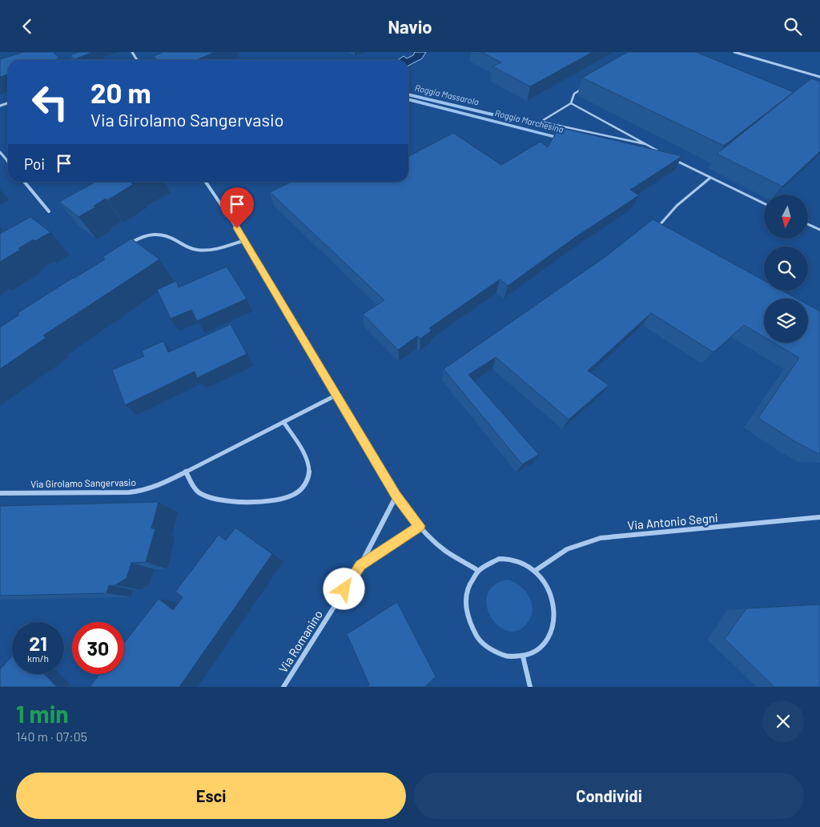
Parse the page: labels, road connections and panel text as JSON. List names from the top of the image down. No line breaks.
{"streets":{"street":["Via Girolamo Sangervasio","Via Antonio Segni","Via Romanino"]},"water":["Roggia Massarola","Roggia Marchesina"],"north":"bottom","page":{"header":"Navio","turn":["20 m","Via Girolamo Sangervasio"],"then":"Poi","speed":"21 km/h","limit":"30","heading":["1 min","140 m · 07:05"],"buttons":["Esci","Condividi"]}}
